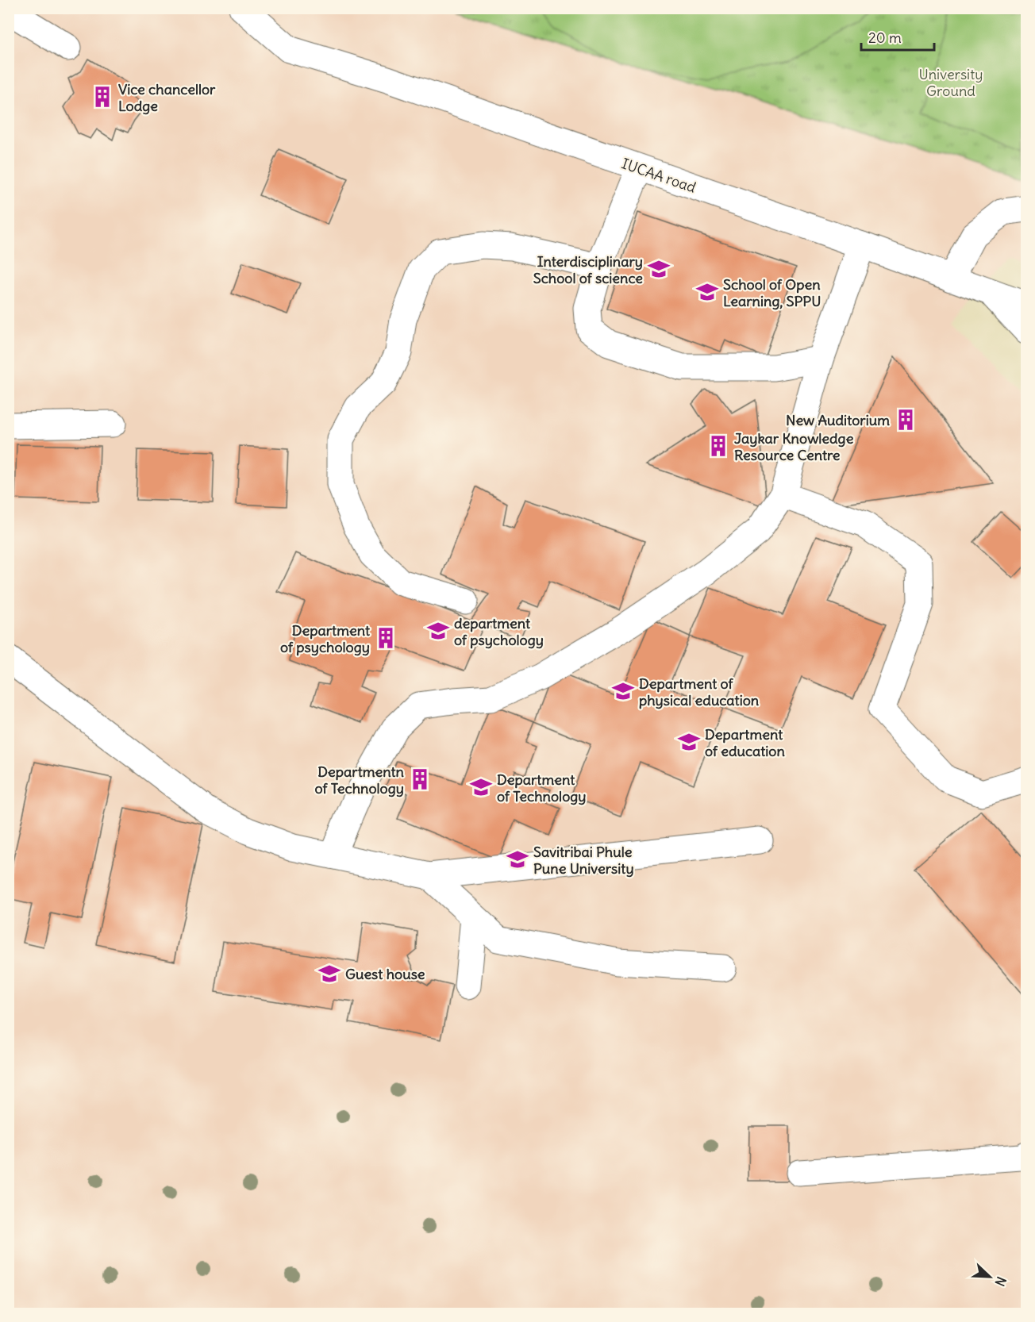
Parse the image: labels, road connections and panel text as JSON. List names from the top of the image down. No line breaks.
{"streets":{"lane":["IUCAA road"]},"parks":["University Ground"],"places":{"building":["Vice chancellor Lodge","New Auditorium","Jaykar Knowledge Resource Centre","Department of psychology","Departmentn of Technology"],"school or university":["Interdisciplinary School of science","School of Open Learning, SPPU","department of psychology","Department of physical education","Department of education","Department of Technology","Savitribai Phule Pune University","Guest house"]},"scale_bar":"20 m","north":"bottom right"}
